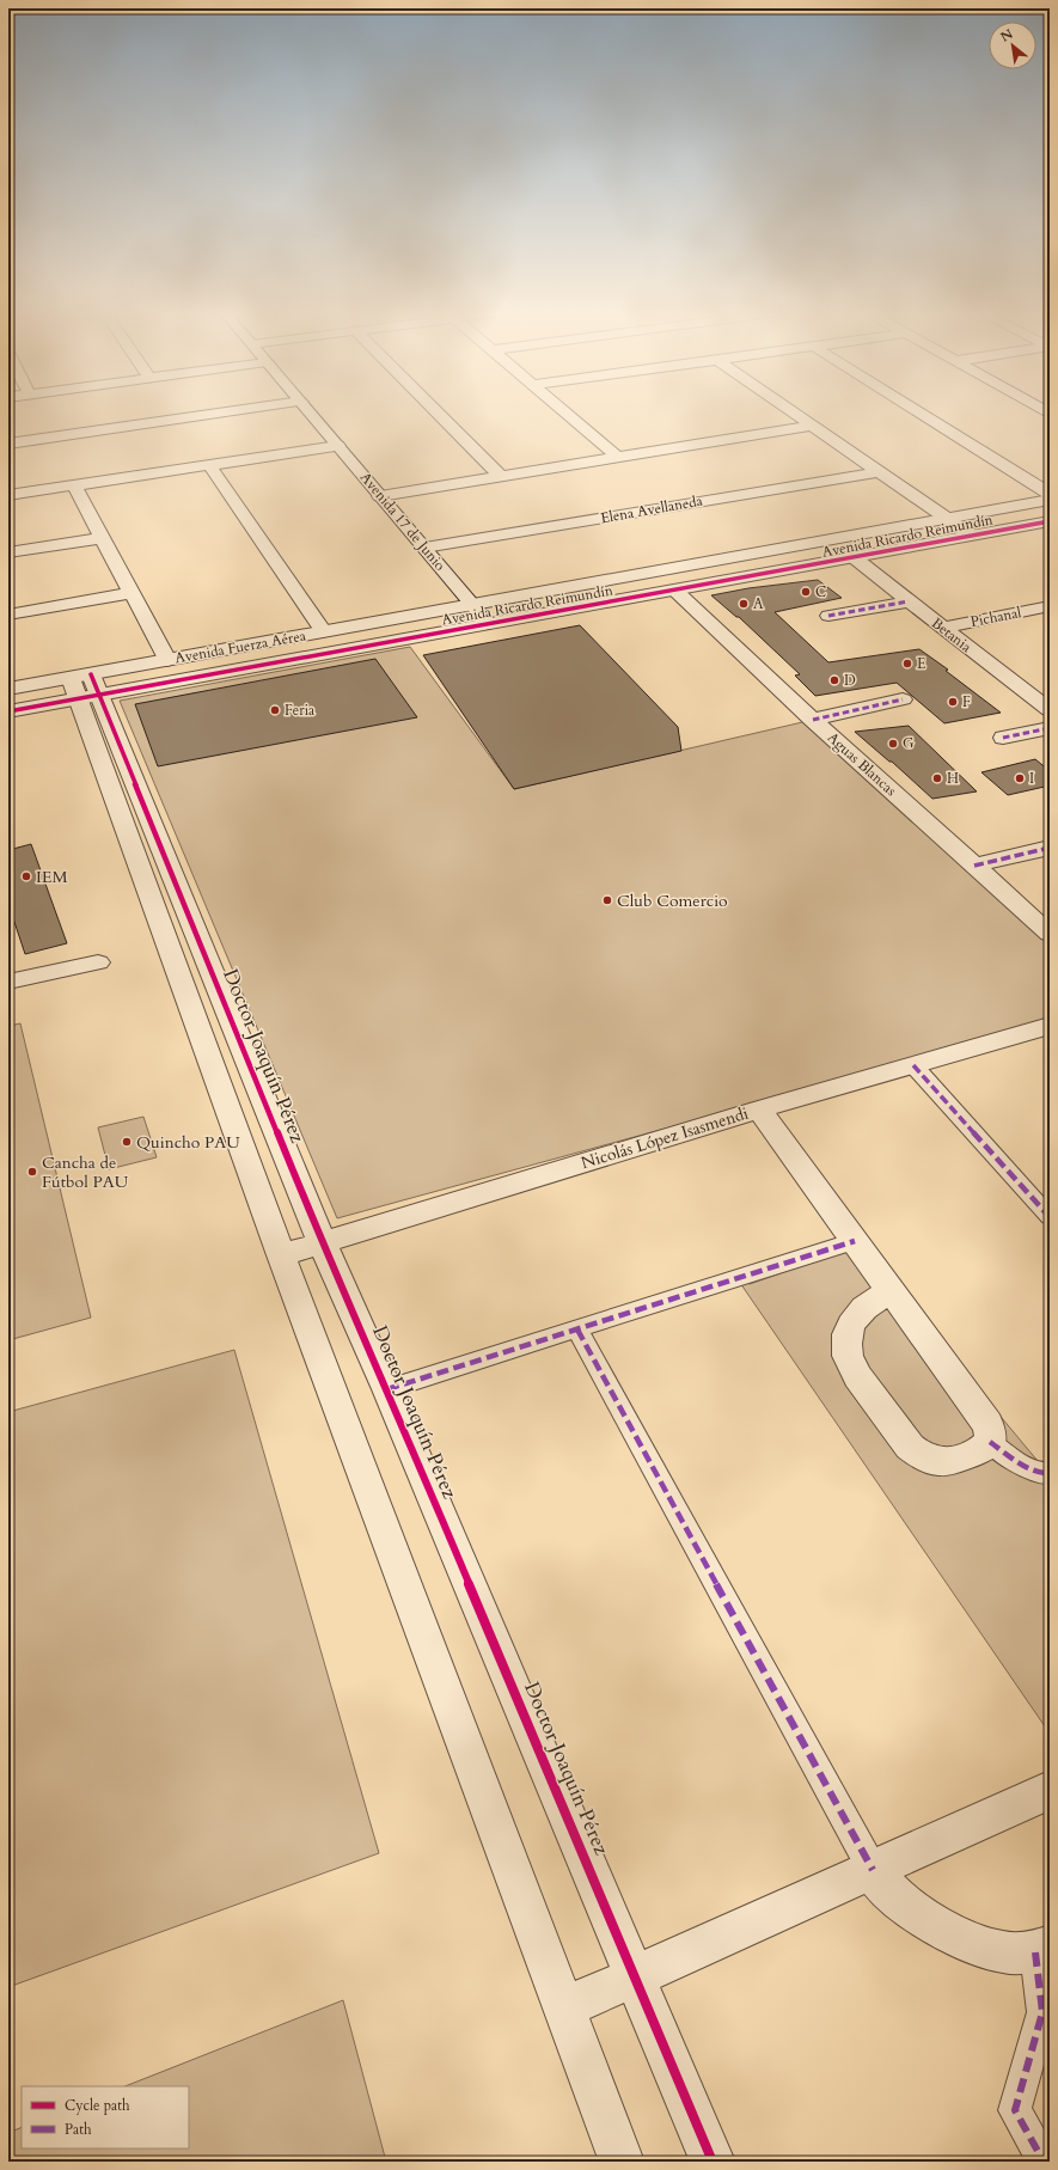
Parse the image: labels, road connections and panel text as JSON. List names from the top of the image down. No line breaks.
{"streets":{"street":["Elena Avellaneda","Avenida 17 de Junio","Avenida Ricardo Reimundín","Pichanal","Betania","Avenida Fuerza Aérea","Aguas Blancas","Doctor Joaquín Pérez","Nicolás López Isasmendi"]},"crossings":[["Elena Avellaneda","Avenida 17 de Junio"],["Avenida 17 de Junio","Avenida Ricardo Reimundín"],["Avenida 17 de Junio","Avenida Fuerza Aérea"],["Avenida Ricardo Reimundín","Betania"],["Avenida Ricardo Reimundín","Avenida Fuerza Aérea"],["Avenida Ricardo Reimundín","Aguas Blancas"],["Avenida Ricardo Reimundín","Doctor Joaquín Pérez"],["Pichanal","Betania"],["Avenida Fuerza Aérea","Doctor Joaquín Pérez"],["Doctor Joaquín Pérez","Nicolás López Isasmendi"]],"places":["C","A","E","D","F","Feria","G","H","I","IEM","Club Comercio","Quincho PAU","Cancha de Fútbol PAU"],"legend":["Cycle path","Path"],"north":"top left"}
